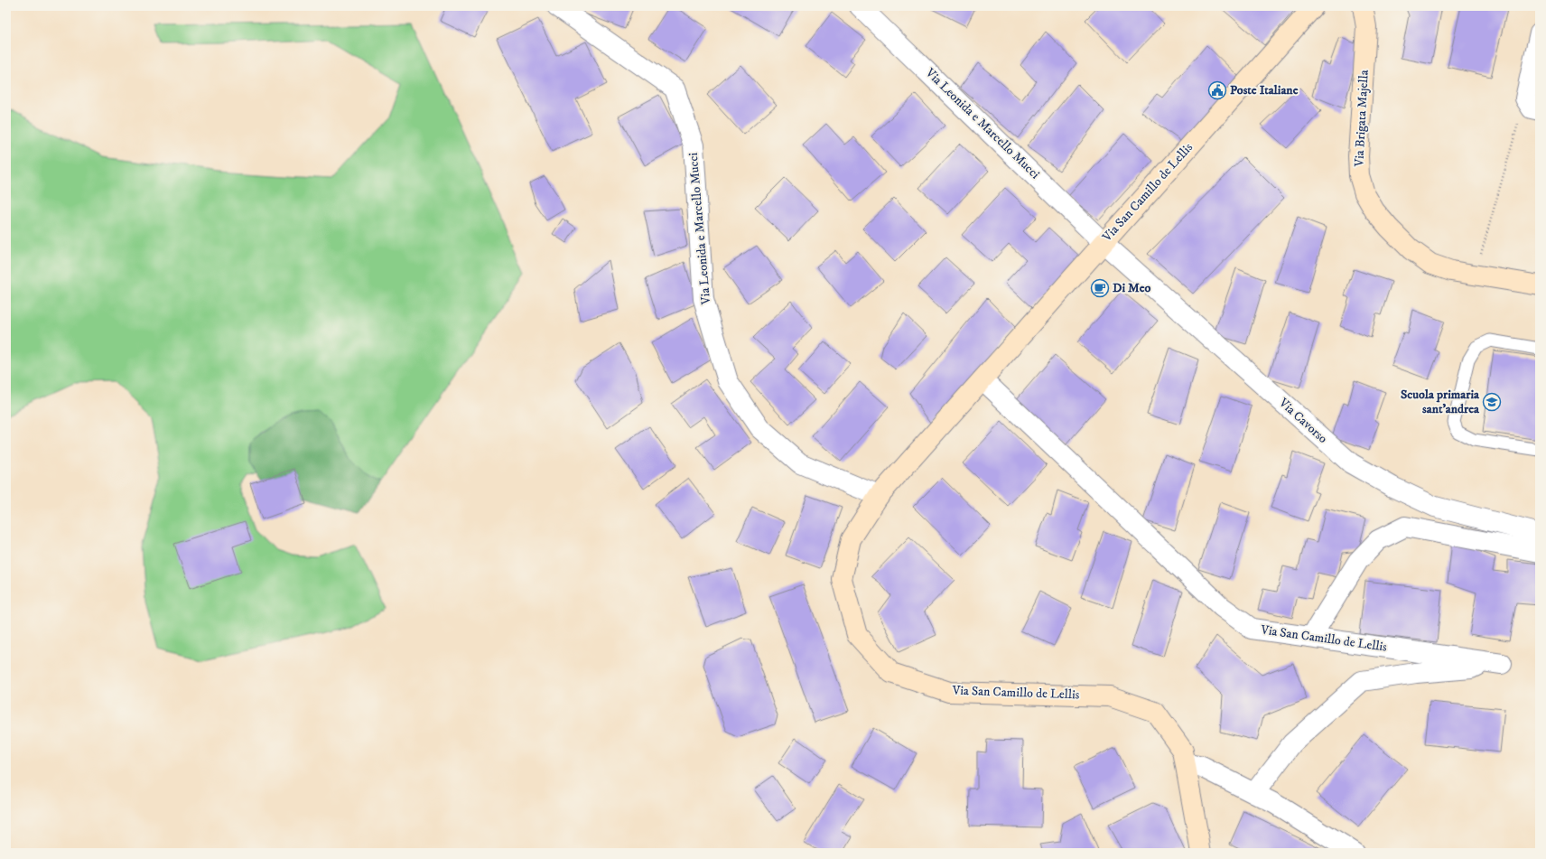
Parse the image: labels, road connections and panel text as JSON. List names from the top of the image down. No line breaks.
{"streets":{"street":["Via Brigata Majella","Via Leonida e Marcello Mucci","Via San Camillo de Lellis","Via Cavorso"]},"crossings":[["Via Leonida e Marcello Mucci","Via San Camillo de Lellis"],["Via Leonida e Marcello Mucci","Via Cavorso"],["Via San Camillo de Lellis","Via Cavorso"]],"places":{"public building":["Poste Italiane"],"cafe":["Di Meo"],"school or university":["Scuola primaria sant'andrea"]}}
